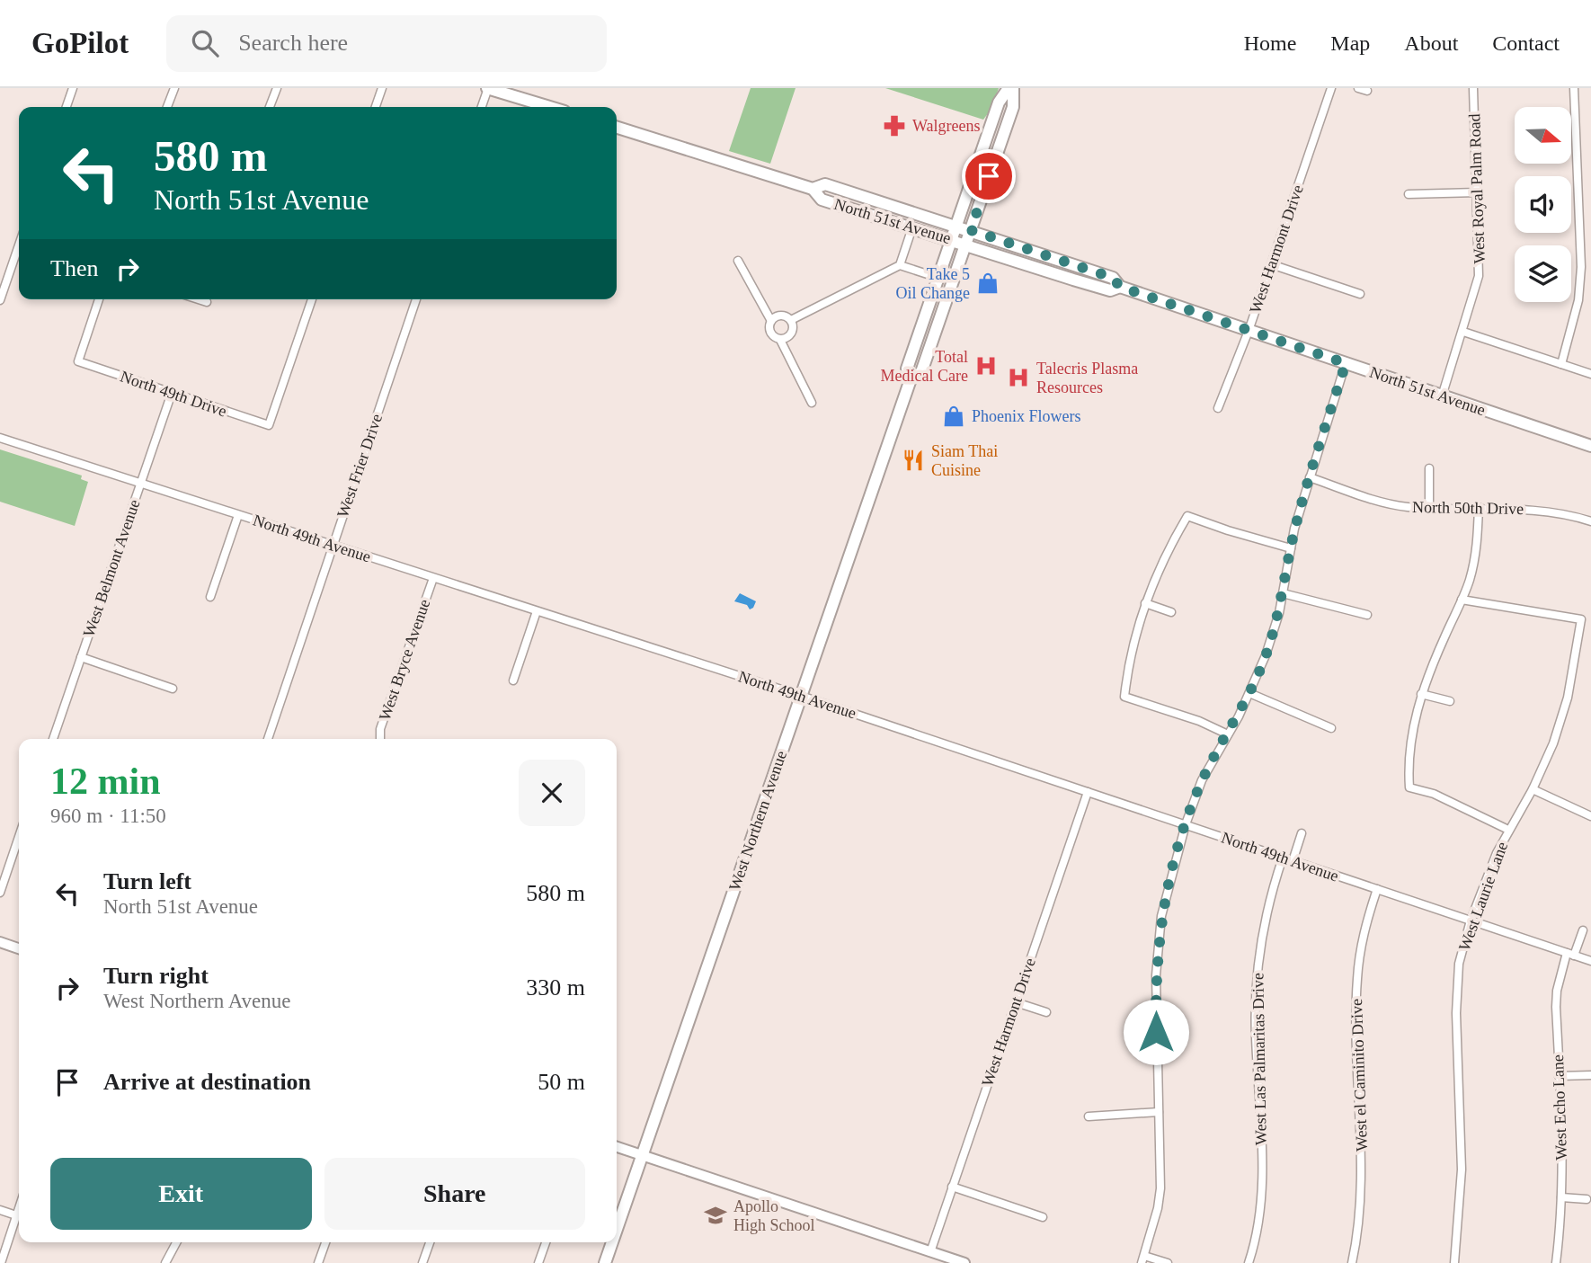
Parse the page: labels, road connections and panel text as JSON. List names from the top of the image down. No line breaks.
{"streets":{"main road":["North 51st Avenue","West Northern Avenue"],"street":["West Royal Palm Road","West Harmont Drive","North 49th Drive","West Frier Drive","North 50th Drive","North 49th Avenue","West Belmont Avenue","West Bryce Avenue","West Laurie Lane","West Las Palmaritas Drive","West el Caminito Drive","West Echo Lane"]},"crossings":[["West Royal Palm Road","North 51st Avenue"],["North 51st Avenue","West Harmont Drive"],["North 51st Avenue","West Northern Avenue"],["West Harmont Drive","North 49th Avenue"],["North 49th Drive","West Belmont Avenue"],["West Frier Drive","North 49th Avenue"],["North 49th Avenue","West Belmont Avenue"],["North 49th Avenue","West Bryce Avenue"],["North 49th Avenue","West Northern Avenue"],["North 49th Avenue","West Laurie Lane"],["North 49th Avenue","West Las Palmaritas Drive"],["North 49th Avenue","West el Caminito Drive"],["North 49th Avenue","West Echo Lane"]],"places":{"pharmacy":["Walgreens"],"shop":["Take 5 Oil Change","Phoenix Flowers"],"hospital":["Total Medical Care","Talecris Plasma Resources"],"restaurant":["Siam Thai Cuisine"],"school or university":["Apollo High School"]},"north":"right","page":{"header":"GoPilot","search":"Search here","nav":["Home","Map","About","Contact"],"turn":["580 m","North 51st Avenue"],"then":"Then","heading":["12 min","960 m · 11:50"],"list":[{"name":"Turn left","note":"North 51st Avenue","value":"580 m"},{"name":"Turn right","note":"West Northern Avenue","value":"330 m"},{"name":"Arrive at destination","value":"50 m"}],"buttons":["Exit","Share"]}}
